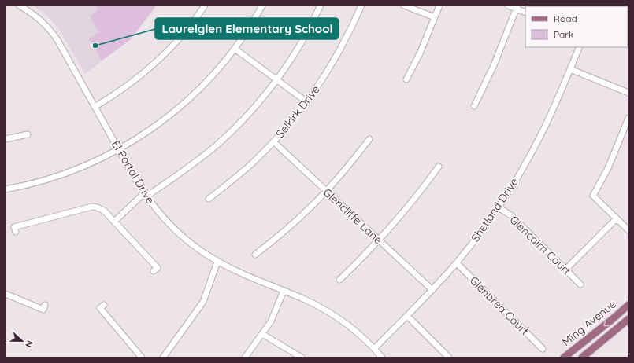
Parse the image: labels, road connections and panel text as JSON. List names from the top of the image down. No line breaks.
{"streets":{"main road":["Ming Avenue"],"street":["Selkirk Drive","El Portal Drive","Shetland Drive","Glencliffe Lane","Glencairn Court","Glenbrea Court"]},"crossings":[["Selkirk Drive","Glencliffe Lane"],["El Portal Drive","Shetland Drive"],["Shetland Drive","Glencliffe Lane"],["Shetland Drive","Glencairn Court"],["Shetland Drive","Glenbrea Court"]],"places":["Laurelglen Elementary School"],"legend":["Road","Park"],"north":"right"}
